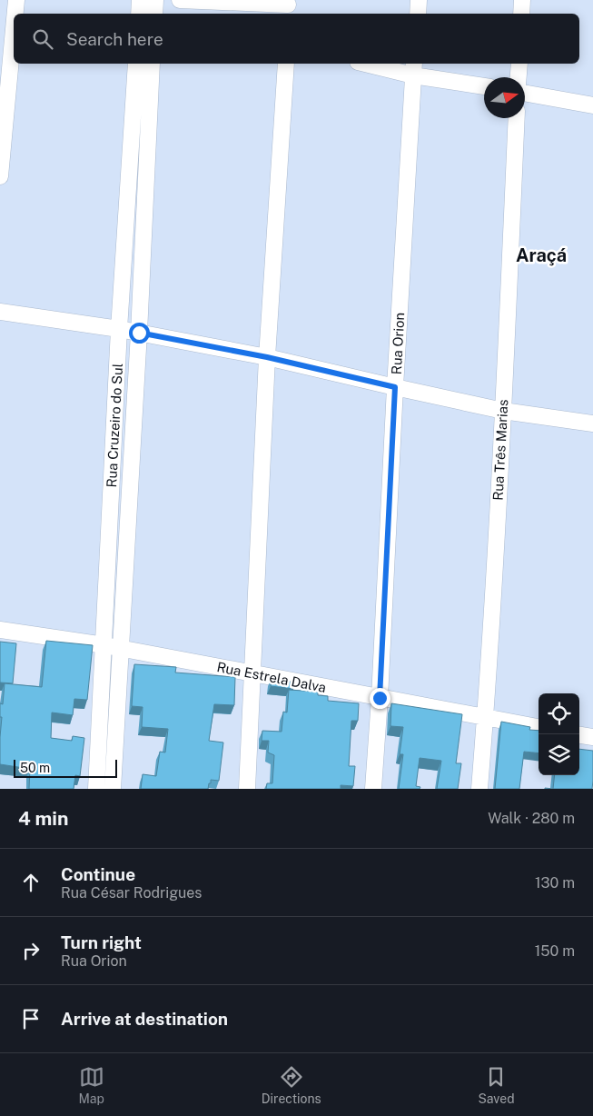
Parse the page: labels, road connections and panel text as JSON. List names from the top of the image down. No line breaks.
{"streets":{"street":["Rua Orion","Rua Cruzeiro do Sul","Rua Três Marias","Rua Estrela Dalva"]},"crossings":[["Rua Orion","Rua Estrela Dalva"],["Rua Cruzeiro do Sul","Rua Estrela Dalva"],["Rua Três Marias","Rua Estrela Dalva"]],"districts":["Araçá"],"scale_bar":"50 m","north":"right","page":{"search":"Search here","scale":"50 m","heading":["4 min","Walk · 280 m"],"list":[["Continue","Rua César Rodrigues","130 m"],["Turn right","Rua Orion","150 m"],"Arrive at destination"],"nav":["Map","Directions","Saved"]}}
